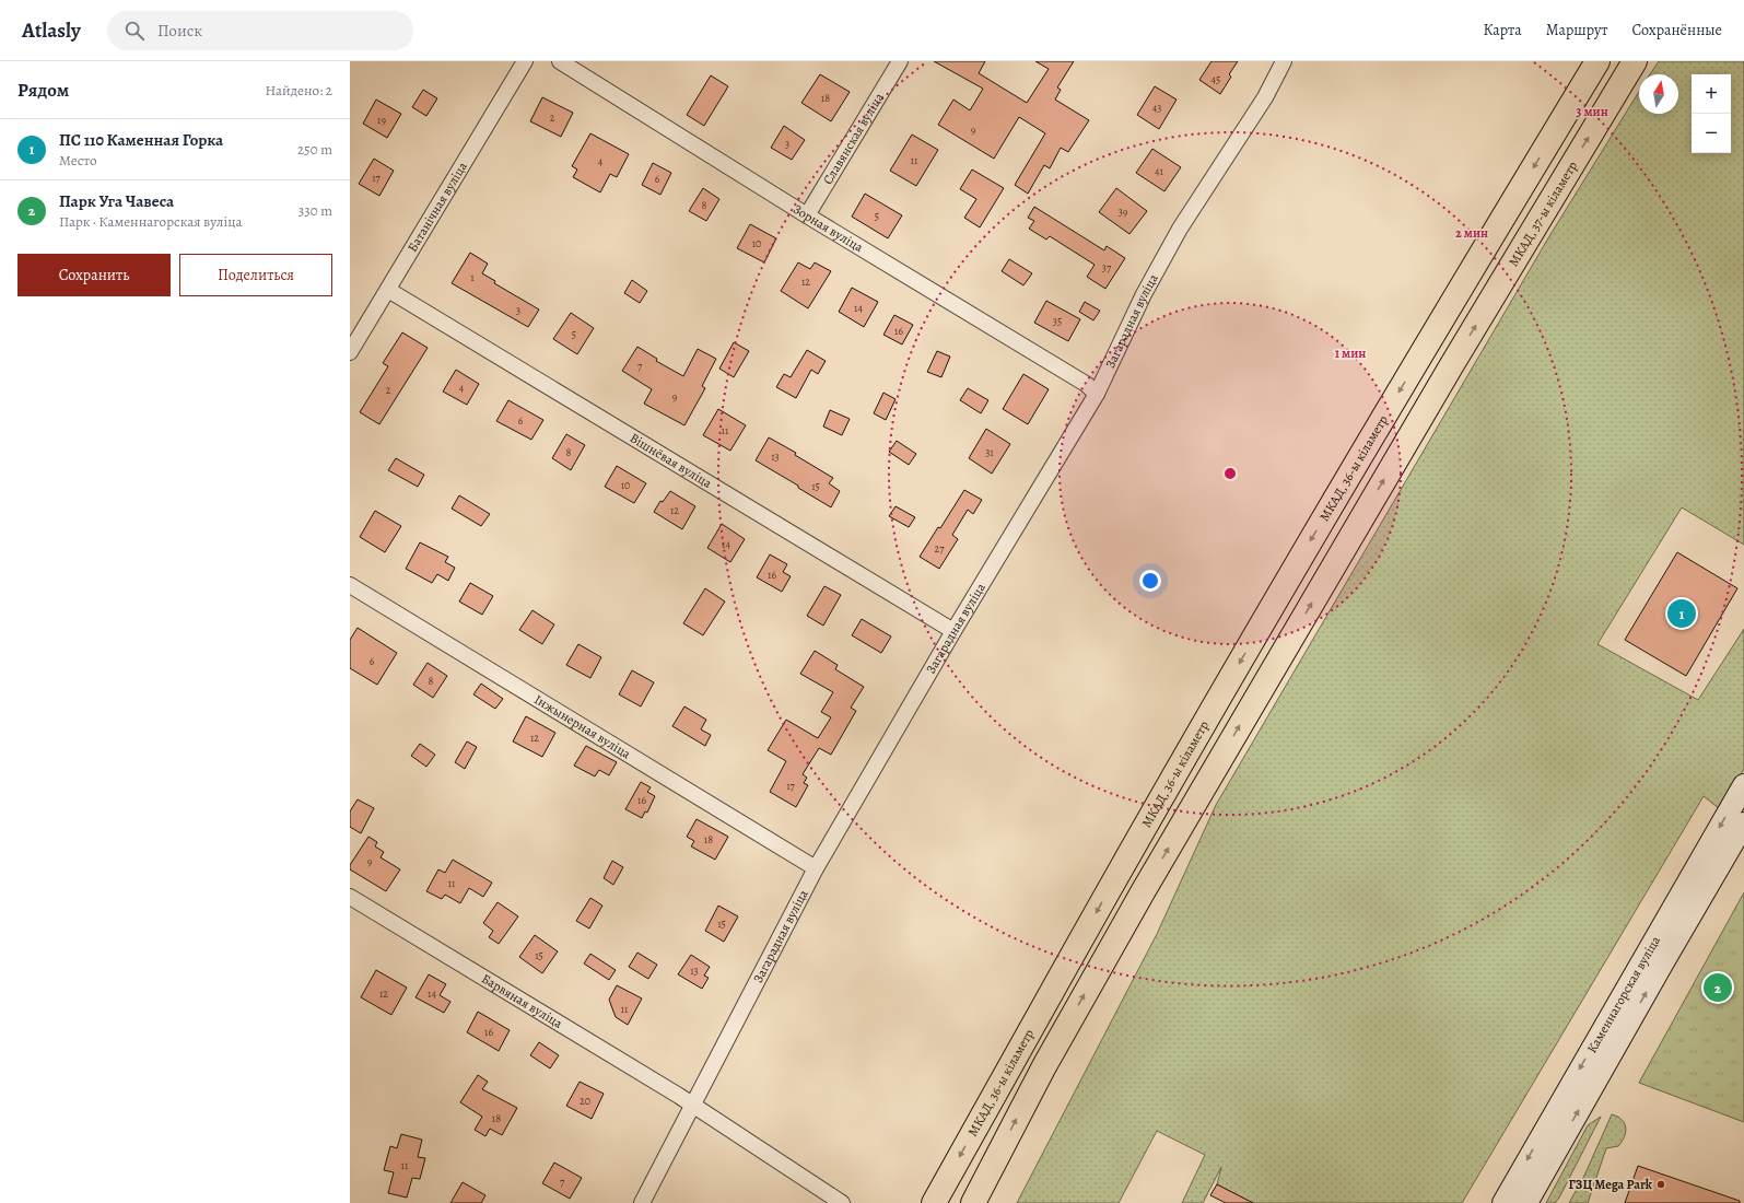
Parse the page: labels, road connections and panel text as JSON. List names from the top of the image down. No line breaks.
{"streets":{"highway":["МКАД, 37-ы кіламетр","МКАД, 36-ы кіламетр"],"main road":["Каменнагорская вуліца"],"street":["Славянская вуліца","Батанічная вуліца","Зорная вуліца","Загарадная вуліца","Вішнёвая вуліца","Інжынерная вуліца","Барвяная вуліца"]},"crossings":[["Славянская вуліца","Зорная вуліца"],["Батанічная вуліца","Вішнёвая вуліца"],["Зорная вуліца","Загарадная вуліца"],["Загарадная вуліца","Вішнёвая вуліца"],["Загарадная вуліца","Інжынерная вуліца"],["Загарадная вуліца","Барвяная вуліца"]],"one_way":["МКАД, 37-ы кіламетр","МКАД, 36-ы кіламетр"],"places":["ГЗЦ Mega Park"],"house_numbers":["45","18","43","2","19","9","3","11","4","41","17","6","8","39","5","10","37","1","12","14","3","35","16","5","7","4","2","9","6","11","8","31","13","10","15","12","14","27","16","6","8","12","17","16","18","9","11","15","15","13","12","14","11","16","20","18","11","7"],"north":"top","page":{"header":"Atlasly","search":"Поиск","nav":["Карта","Маршрут","Сохранённые"],"heading":["Рядом","Найдено: 2"],"map_buttons":["+","−"],"list":[{"mark":"1","name":"ПС 110 Каменная Горка","note":"Место","value":"250 m"},{"mark":"2","name":"Парк Уга Чавеса","note":"Парк · Каменнагорская вуліца","value":"330 m"}],"buttons":["Сохранить","Поделиться"],"pins":["1","2"]},"rings":["3 мин","2 мин","1 мин"]}
